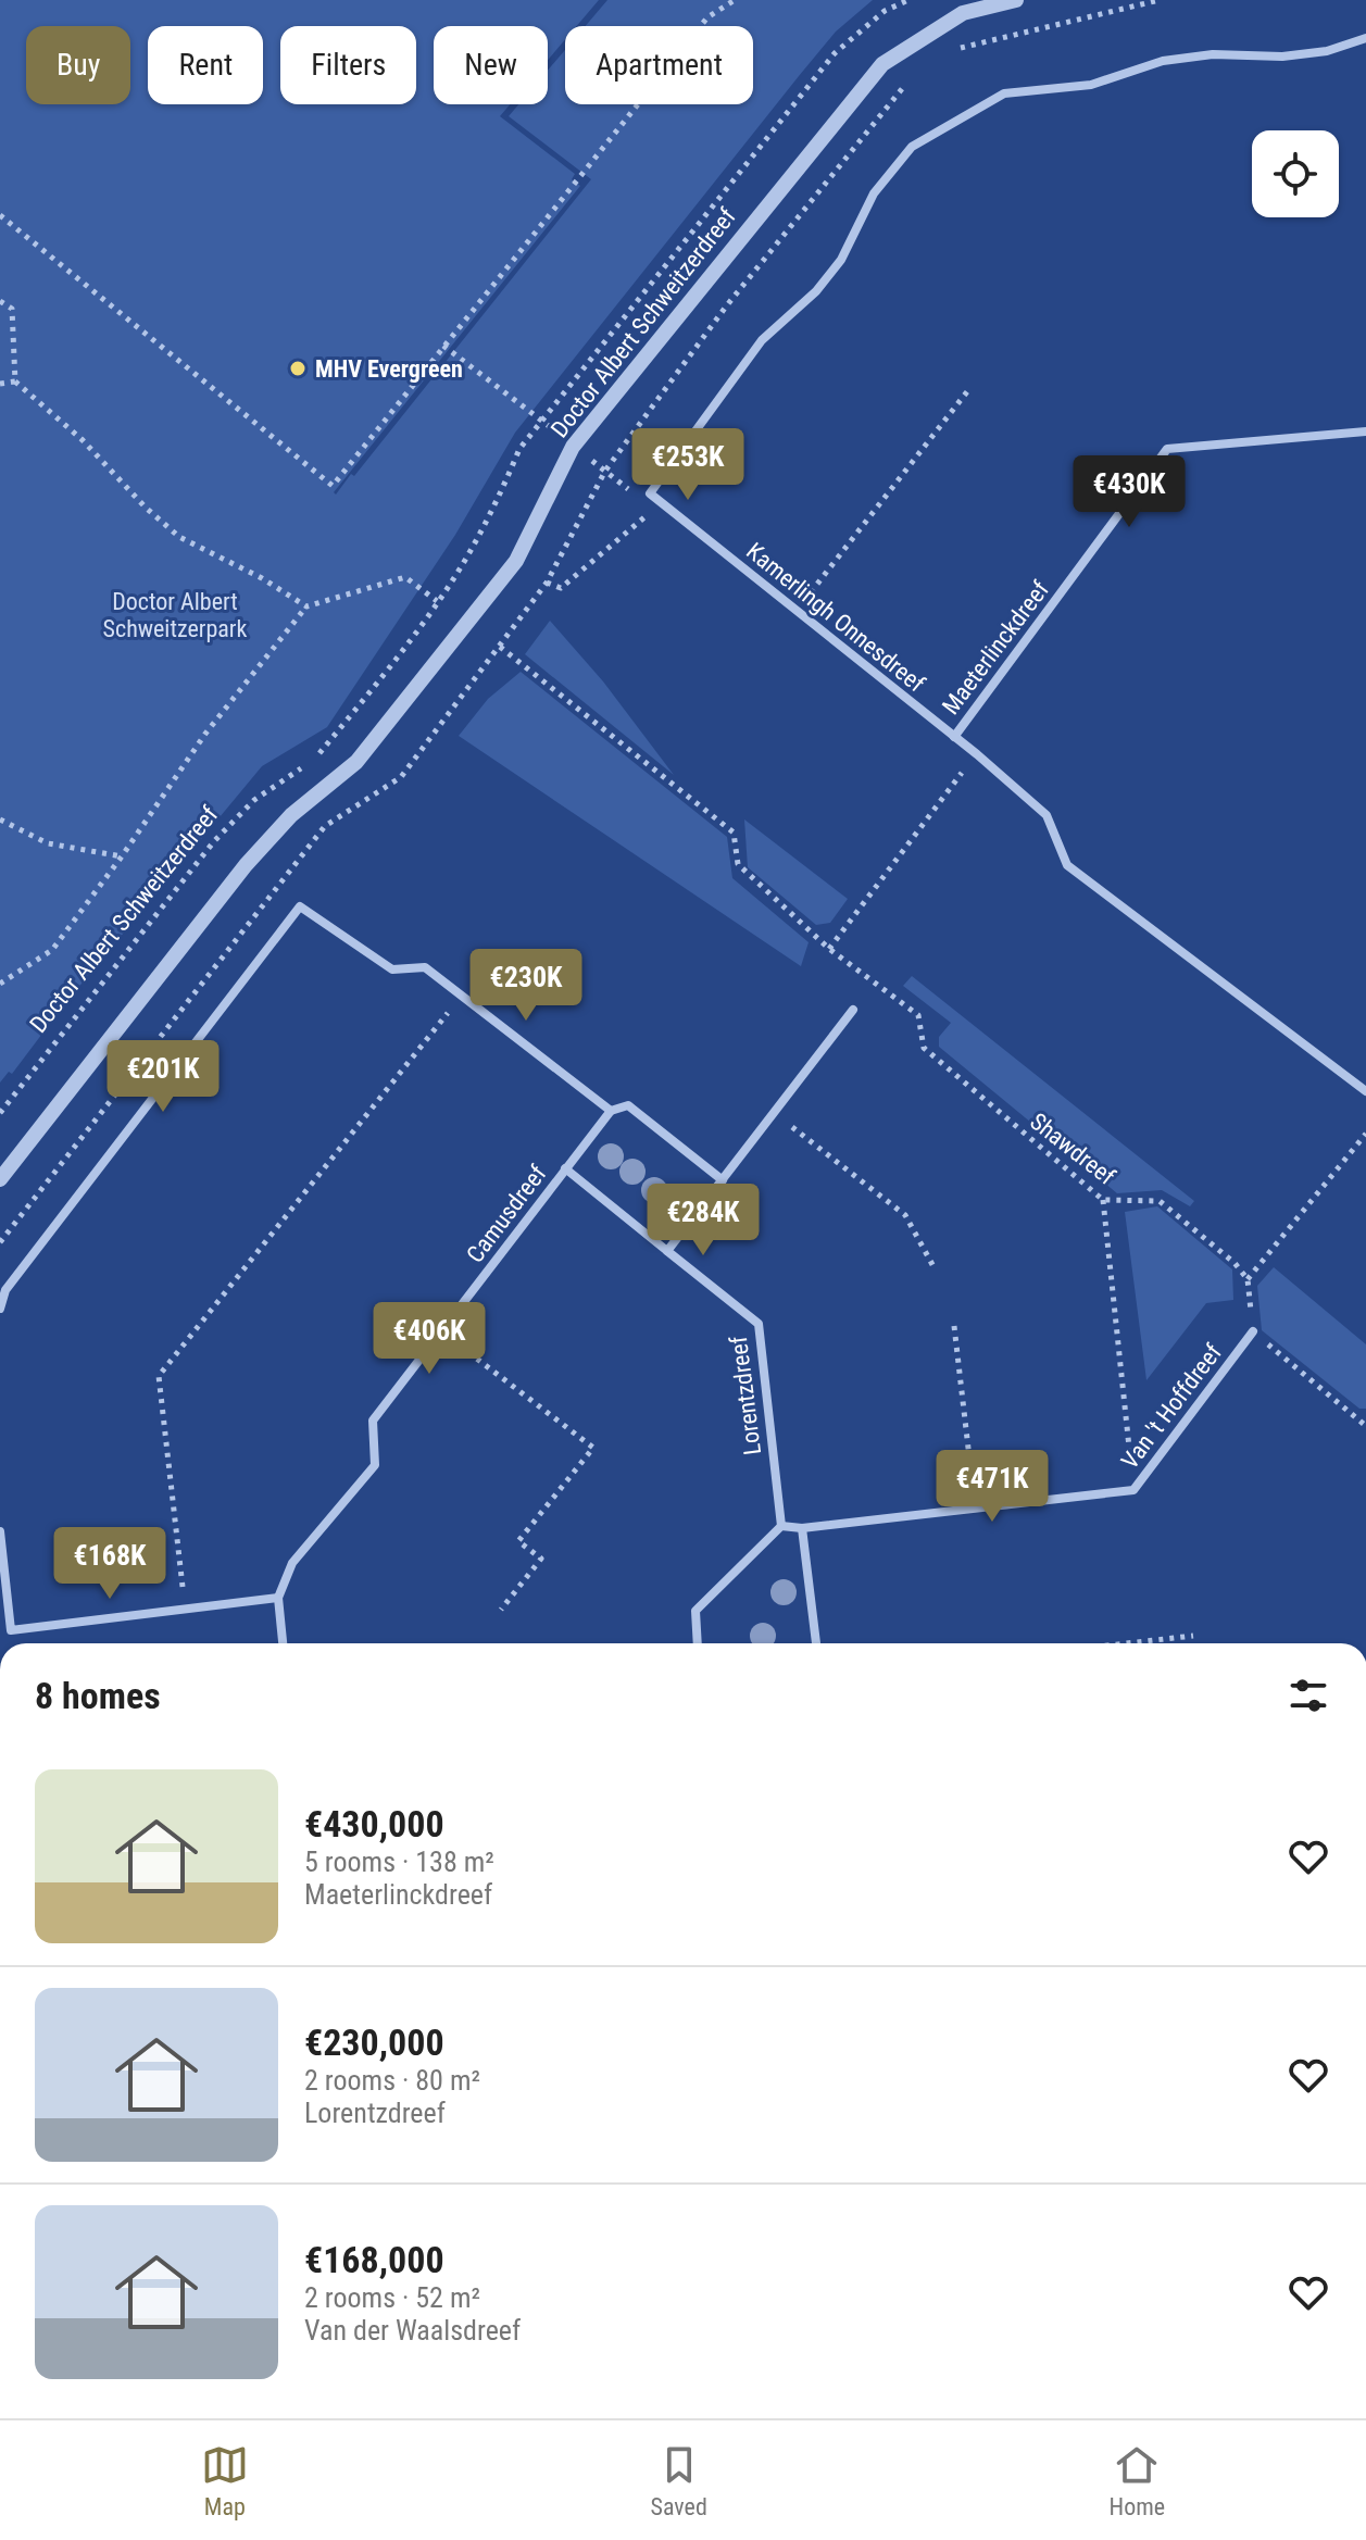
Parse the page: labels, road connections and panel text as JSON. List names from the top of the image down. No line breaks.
{"streets":{"street":["Doctor Albert Schweitzerdreef","Kamerlingh Onnesdreef","Maeterlinckdreef","Camusdreef","Lorentzdreef","Van 't Hoffdreef"],"path":["Shawdreef"]},"crossings":[["Kamerlingh Onnesdreef","Maeterlinckdreef"],["Camusdreef","Lorentzdreef"],["Lorentzdreef","Van 't Hoffdreef"]],"parks":["Doctor Albert Schweitzerpark"],"places":["MHV Evergreen"],"page":{"chip":["Buy","Rent","Filters","New","Apartment"],"price":["€253K","€430K","€230K","€201K","€284K","€406K","€471K","€168K"],"heading":"8 homes","list":[{"name":"€430,000","note":"5 rooms · 138 m² · Maeterlinckdreef"},{"name":"€230,000","note":"2 rooms · 80 m² · Lorentzdreef"},{"name":"€168,000","note":"2 rooms · 52 m² · Van der Waalsdreef"}],"tabs":["Map","Saved","Home"]}}
